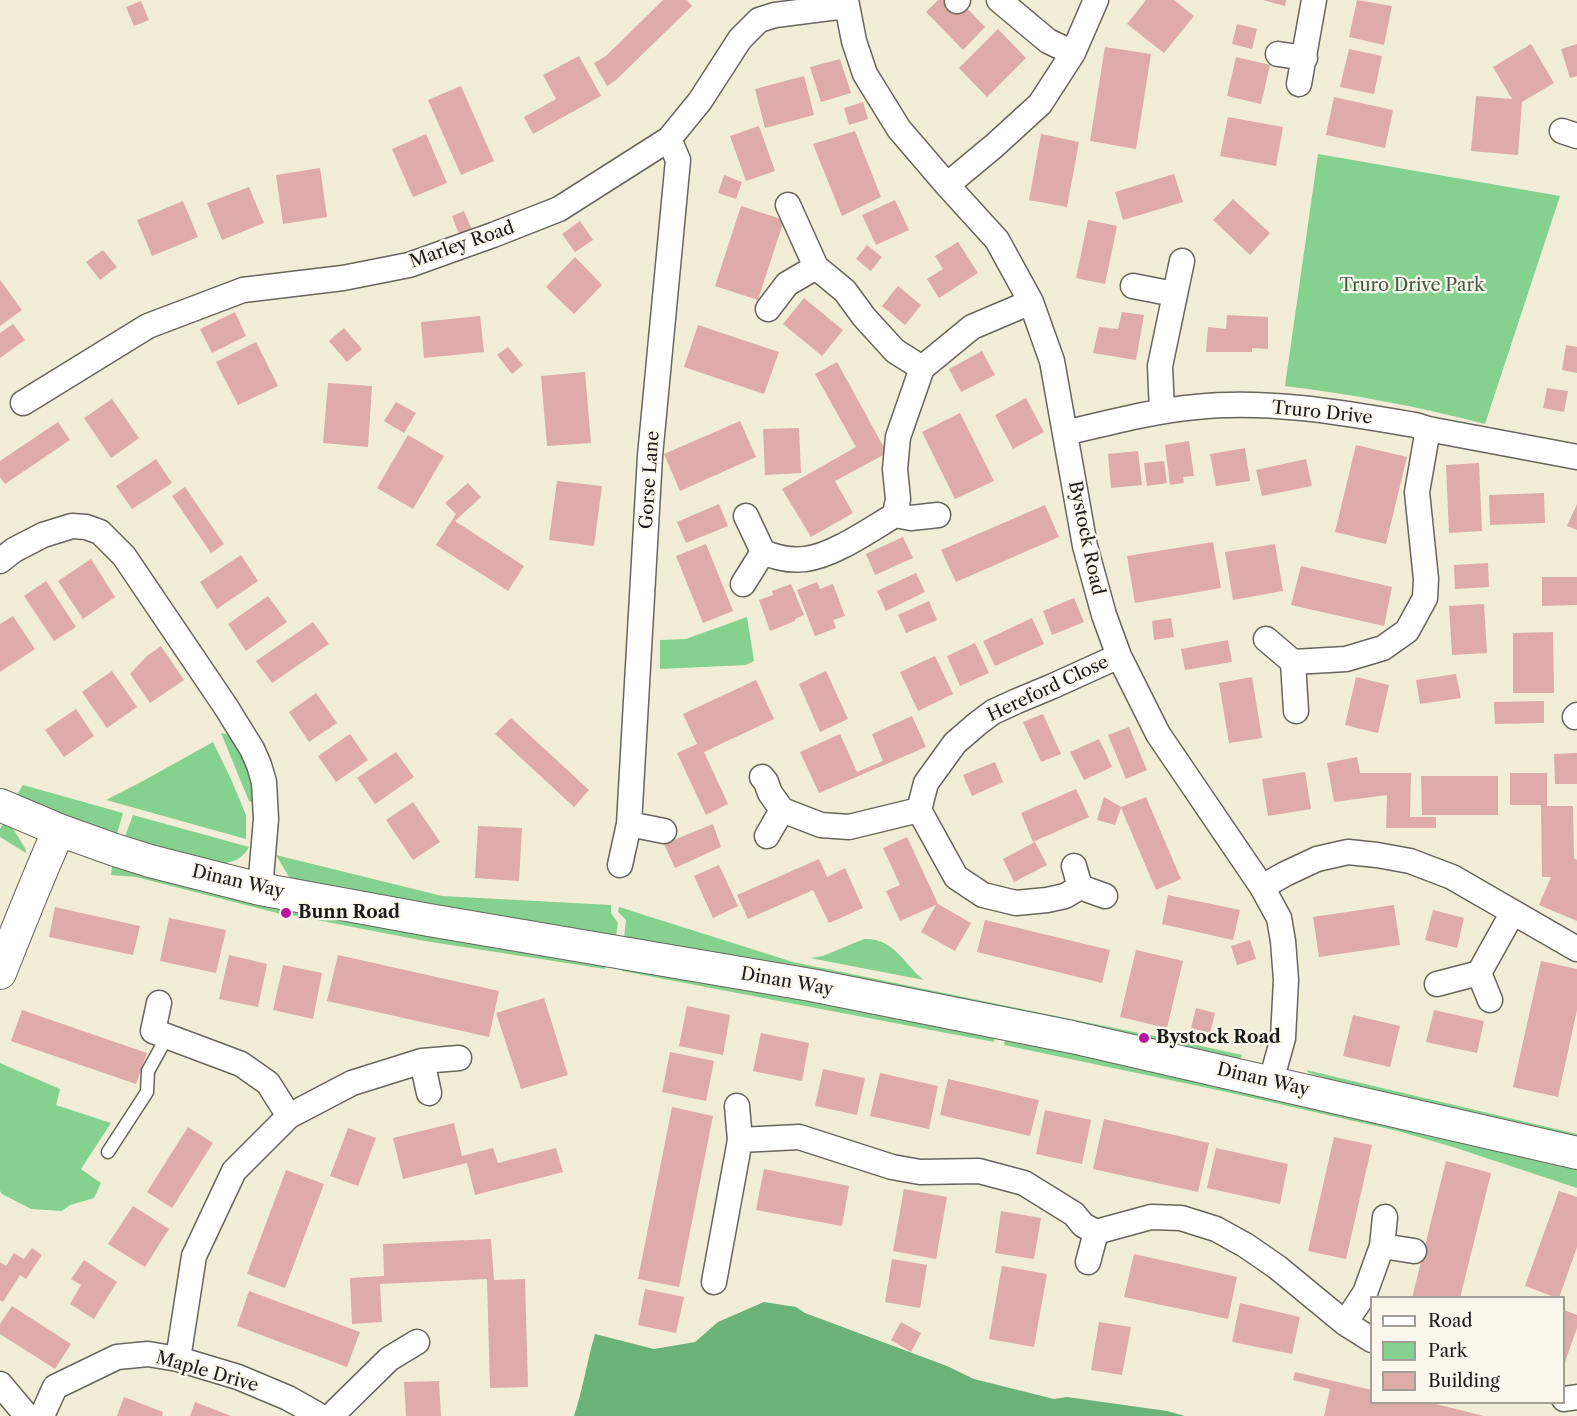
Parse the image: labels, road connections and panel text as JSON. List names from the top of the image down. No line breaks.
{"streets":{"street":["Marley Road","Truro Drive","Gorse Lane","Bystock Road","Hereford Close","Dinan Way","Maple Drive"]},"crossings":[["Marley Road","Gorse Lane"],["Marley Road","Bystock Road"],["Truro Drive","Bystock Road"],["Bystock Road","Hereford Close"],["Bystock Road","Dinan Way"]],"parks":["Truro Drive Park"],"places":["Bunn Road","Bystock Road"],"legend":["Road","Park","Building"]}
